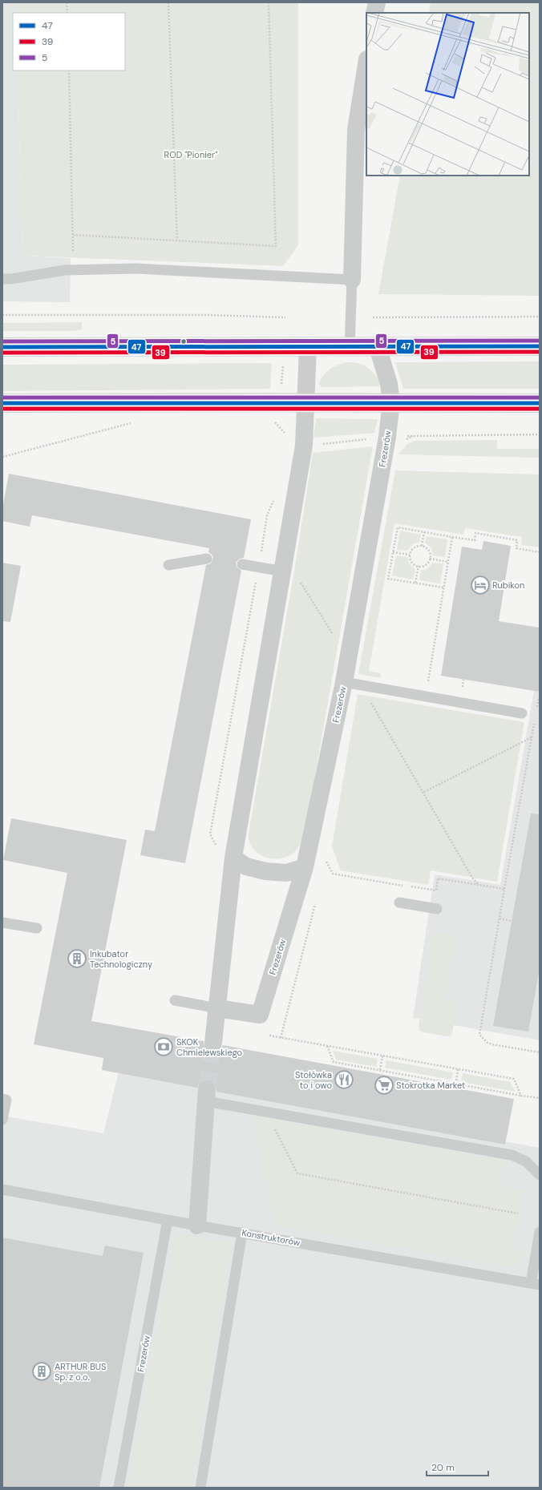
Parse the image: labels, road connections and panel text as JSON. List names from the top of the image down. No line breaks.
{"streets":{"street":["Frezerów"],"lane":["Konstruktorów"]},"crossings":[["Frezerów","Konstruktorów"]],"parks":["ROD \"Pionier\""],"places":{"hotel":["Rubikon"],"building":["Inkubator Technologiczny","ARTHUR BUS Sp. z o.o."],"bank":["SKOK Chmielewskiego"],"restaurant":["Stołówka to i owo"],"supermarket":["Stokrotka Market"]},"lines":["transit line 5","transit line 47","transit line 39"],"legend":["47","39","5"],"scale_bar":"20 m"}
